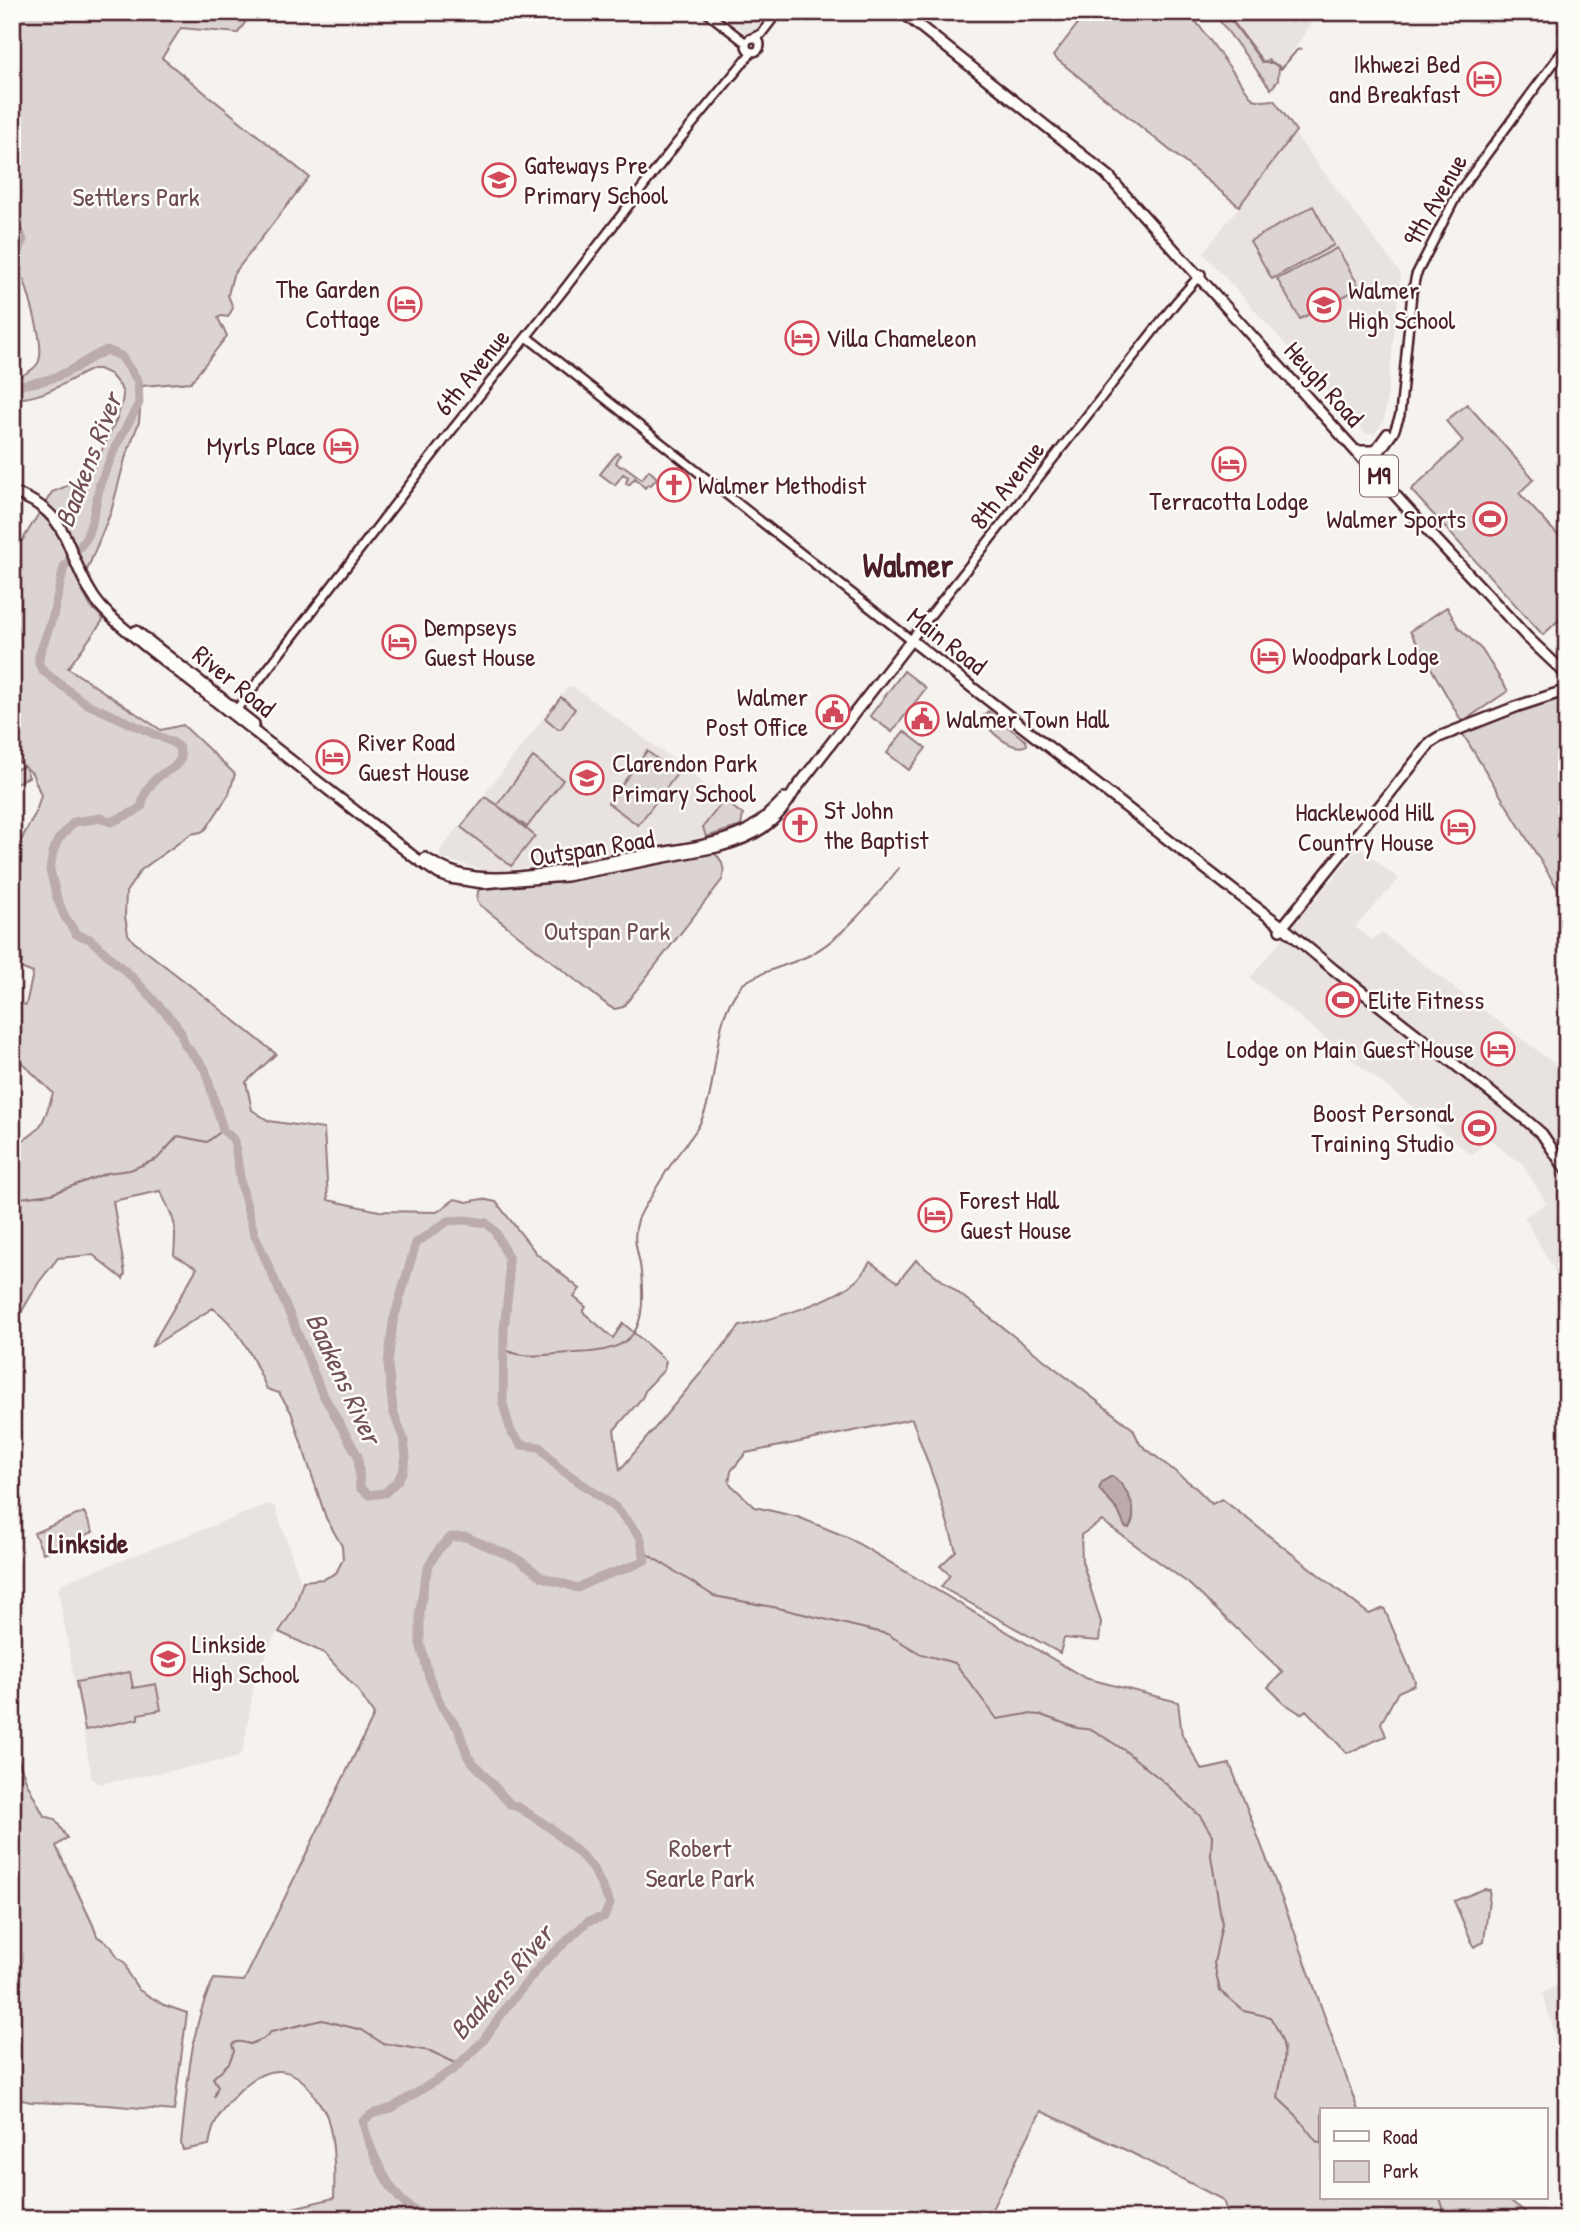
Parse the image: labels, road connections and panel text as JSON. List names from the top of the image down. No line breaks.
{"streets":{"main road":["Heugh Road","M9","8th Avenue","Main Road","River Road","Outspan Road"],"street":["9th Avenue","6th Avenue"]},"crossings":[["9th Avenue","Heugh Road"],["6th Avenue","Main Road"],["6th Avenue","River Road"],["Heugh Road","8th Avenue"],["8th Avenue","Main Road"],["8th Avenue","Outspan Road"],["River Road","Outspan Road"]],"districts":["Walmer","Linkside"],"water":["Baakens River"],"parks":["Settlers Park","Outspan Park","Robert Searle Park"],"places":{"hotel":["Ikhwezi Bed and Breakfast","The Garden Cottage","Villa Chameleon","Myrls Place","Terracotta Lodge","Dempseys Guest House","Woodpark Lodge","River Road Guest House","Hacklewood Hill Country House","Lodge on Main Guest House","Forest Hall Guest House"],"school or university":["Gateways Pre Primary School","Walmer High School","Clarendon Park Primary School","Linkside High School"],"church":["Walmer Methodist","St John the Baptist"],"sports":["Walmer Sports","Elite Fitness","Boost Personal Training Studio"],"public building":["Walmer Post Office","Walmer Town Hall"]},"legend":["Road","Park"]}
